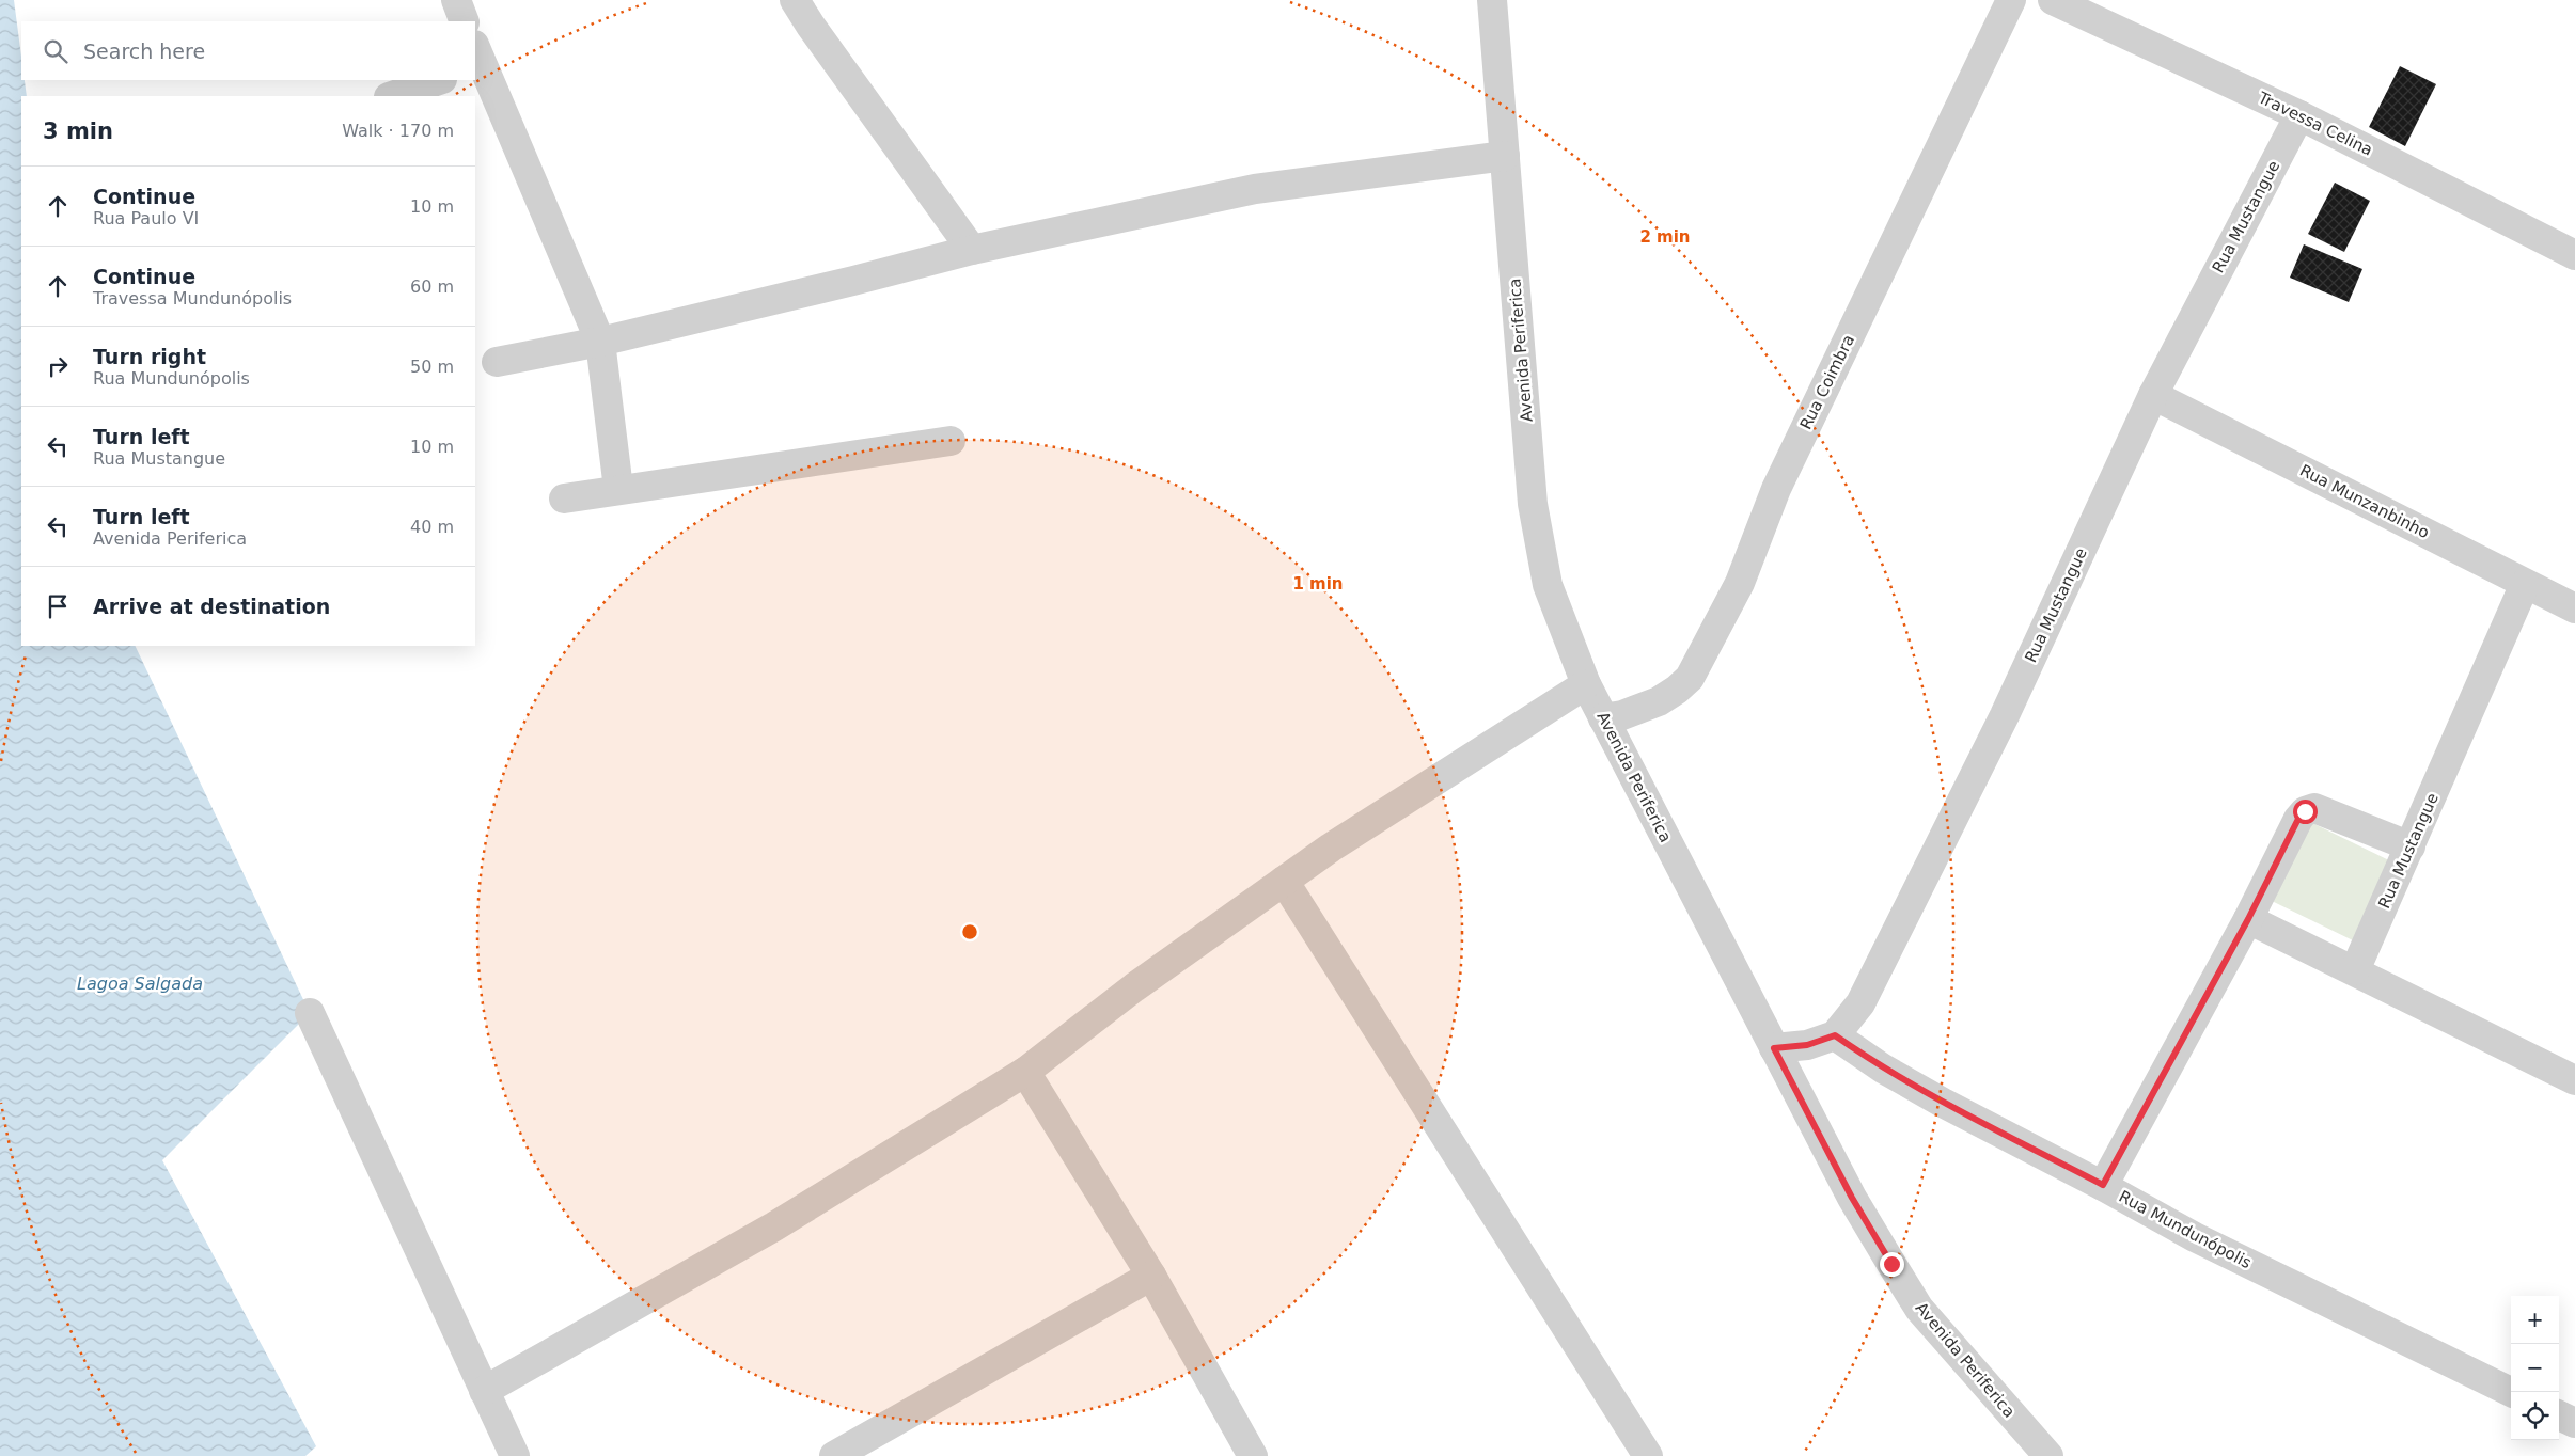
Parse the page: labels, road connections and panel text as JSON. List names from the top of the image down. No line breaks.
{"streets":{"street":["Travessa Celina","Rua Mustangue","Avenida Periferica","Rua Coimbra","Rua Munzanbinho","Rua Mundunópolis"]},"crossings":[["Travessa Celina","Rua Mustangue"],["Rua Mustangue","Rua Munzanbinho"],["Rua Mustangue","Rua Mundunópolis"],["Avenida Periferica","Rua Coimbra"]],"water":["Lagoa Salgada"],"page":{"search":"Search here","heading":["3 min","Walk · 170 m"],"list":[["Continue","Rua Paulo VI","10 m"],["Continue","Travessa Mundunópolis","60 m"],["Turn right","Rua Mundunópolis","50 m"],["Turn left","Rua Mustangue","10 m"],["Turn left","Avenida Periferica","40 m"],"Arrive at destination"],"map_buttons":["+","−"]},"rings":["2 min","1 min"]}
